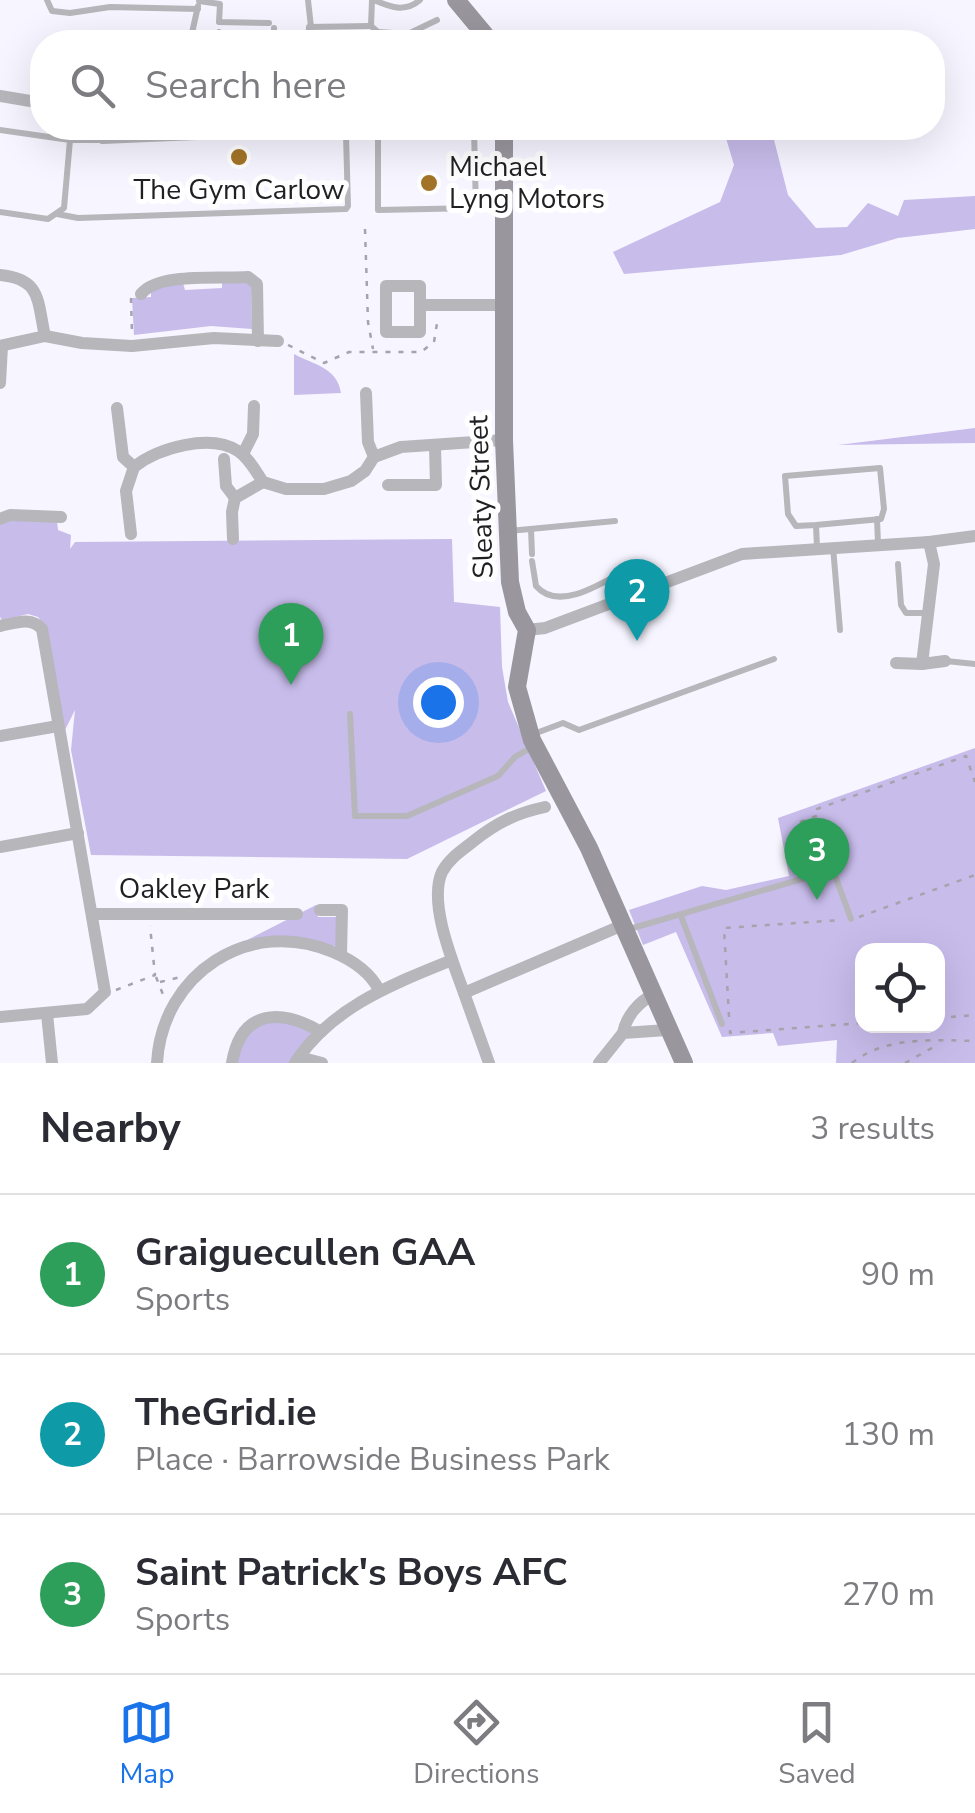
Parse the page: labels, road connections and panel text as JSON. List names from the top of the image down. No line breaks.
{"streets":{"street":["Sleaty Street","Oakley Park"]},"places":["The Gym Carlow","Michael Lyng Motors"],"page":{"search":"Search here","pins":["2","1","3"],"heading":["Nearby","3 results"],"list":[{"mark":"1","name":"Graiguecullen GAA","note":"Sports","value":"90 m"},{"mark":"2","name":"TheGrid.ie","note":"Place · Barrowside Business Park","value":"130 m"},{"mark":"3","name":"Saint Patrick's Boys AFC","note":"Sports","value":"270 m"}],"nav":["Map","Directions","Saved"]}}
